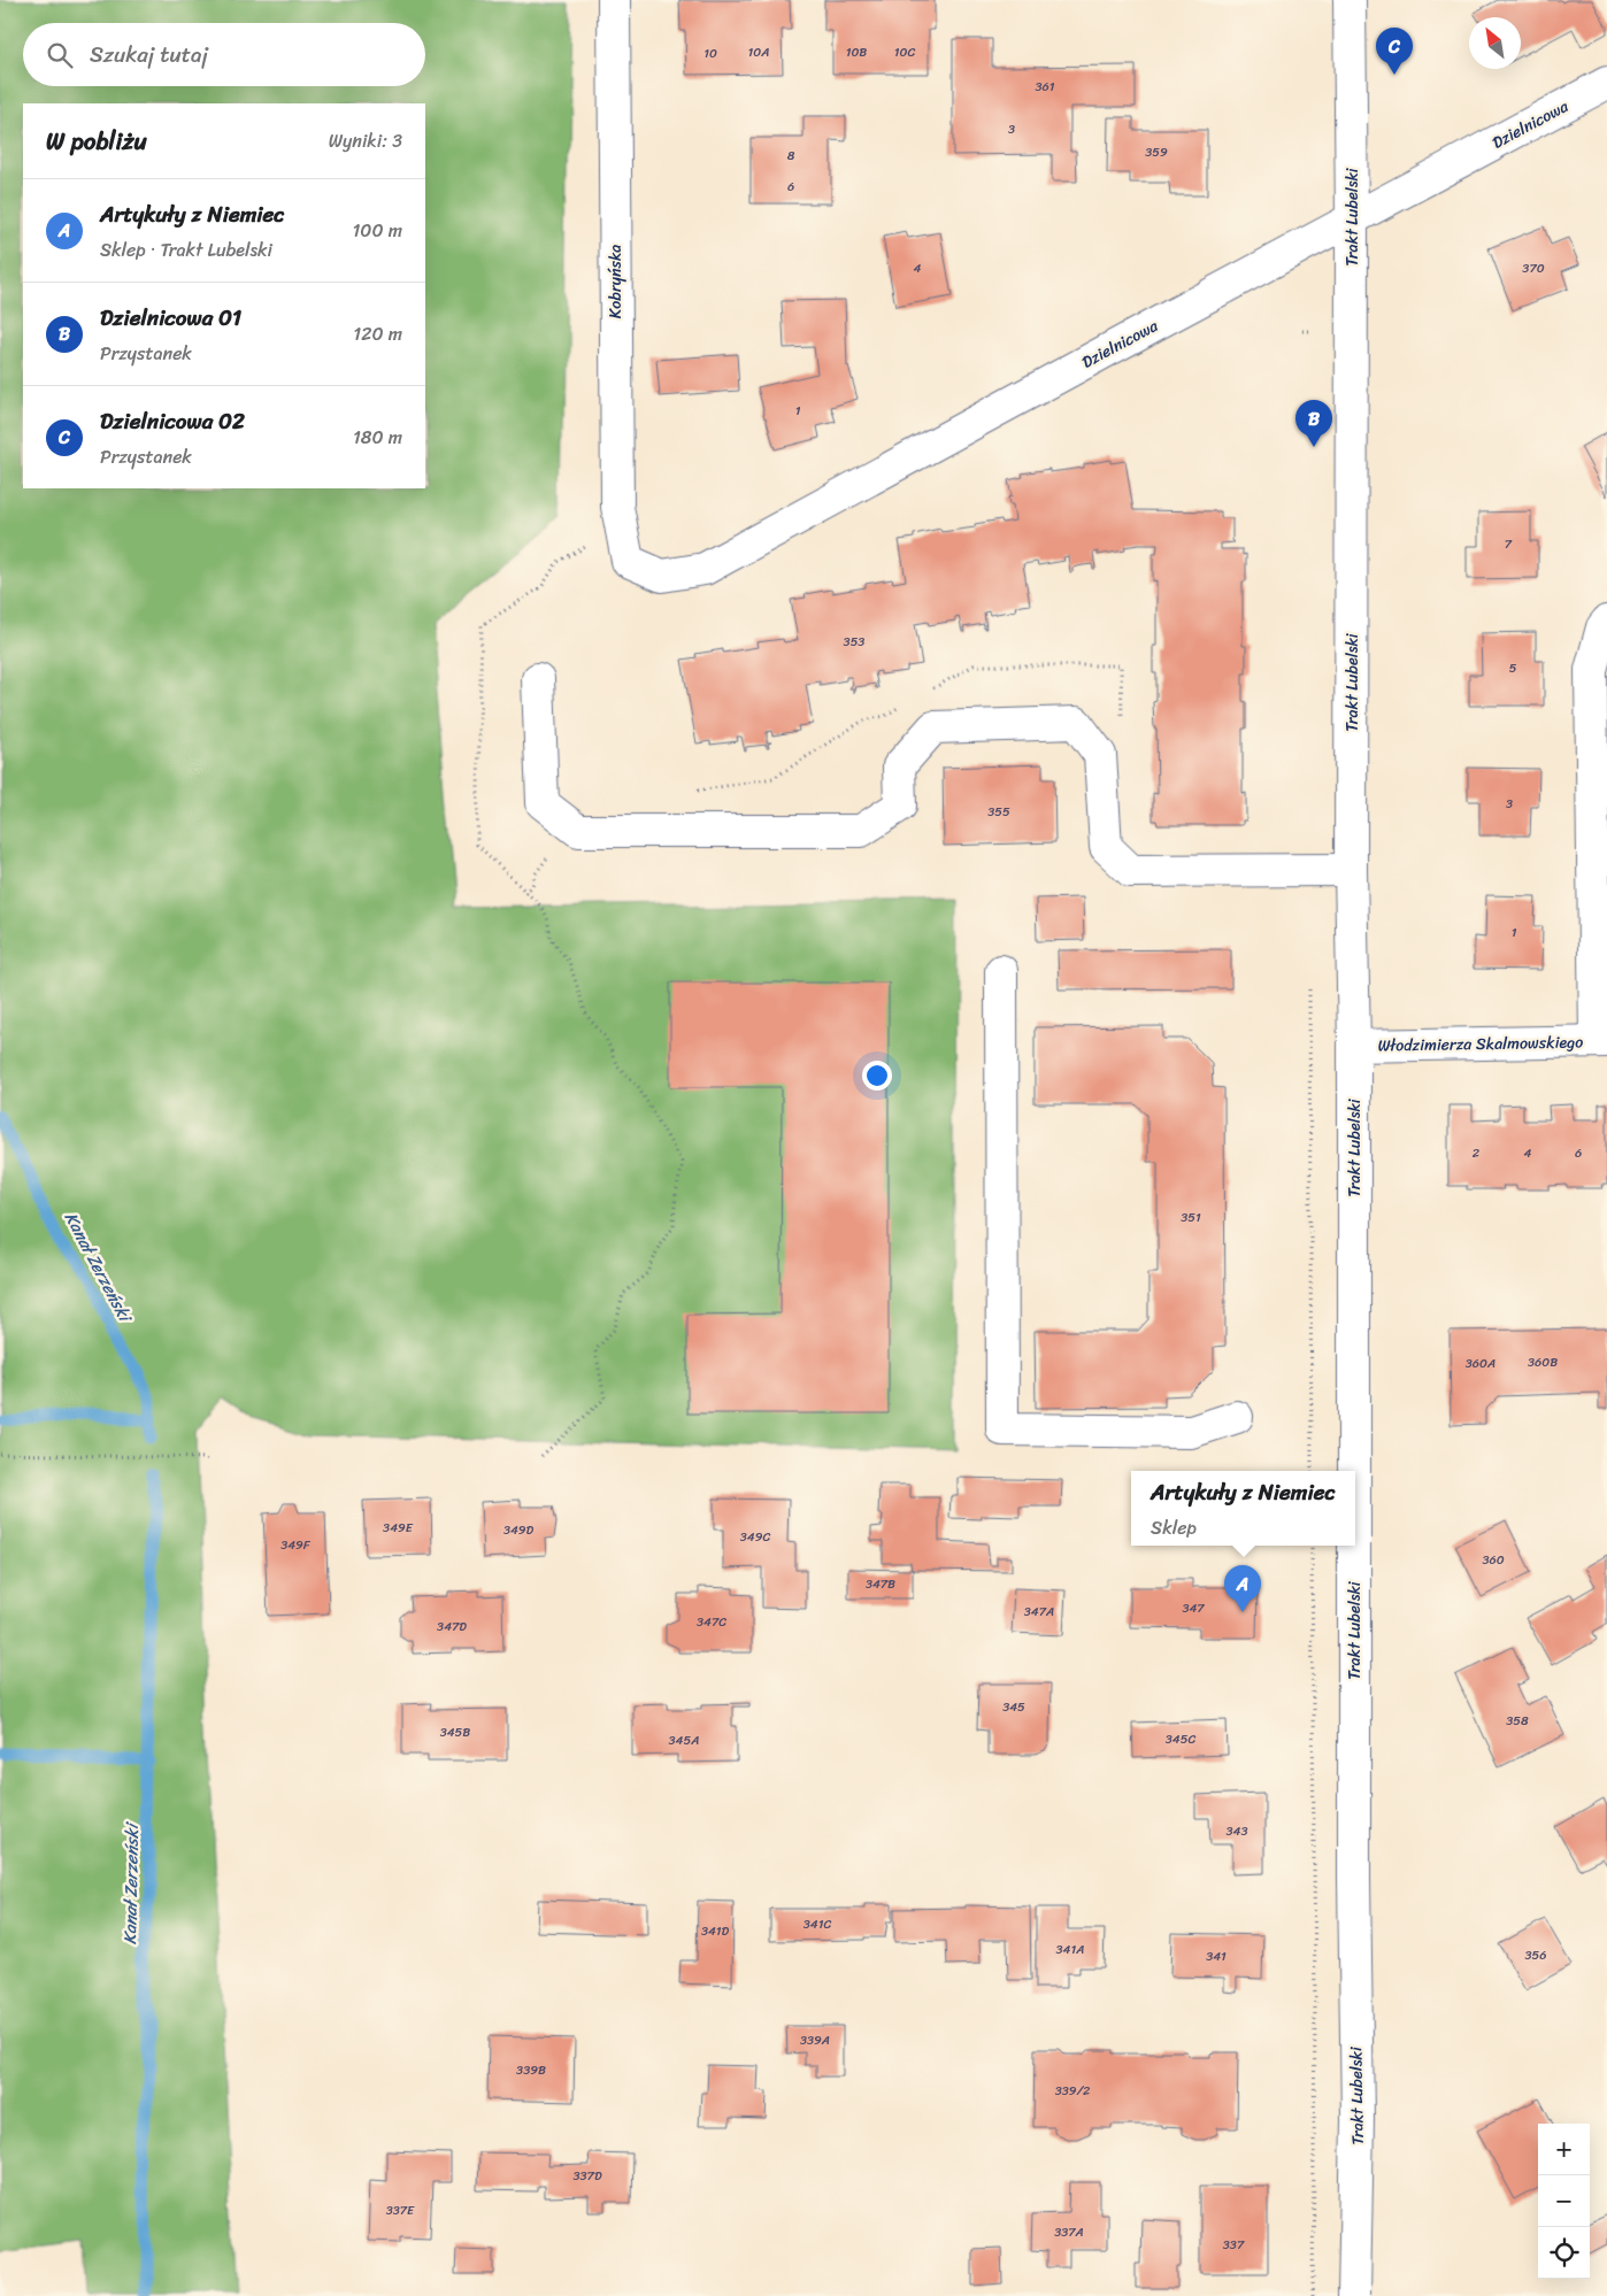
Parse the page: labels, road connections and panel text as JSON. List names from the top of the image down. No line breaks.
{"streets":{"street":["Dzielnicowa","Trakt Lubelski","Kobryńska","Włodzimierza Skalmowskiego"]},"crossings":[["Dzielnicowa","Trakt Lubelski"],["Dzielnicowa","Kobryńska"],["Trakt Lubelski","Włodzimierza Skalmowskiego"]],"water":["Kanał Zerzeński"],"house_numbers":["10A","10B","10C","10","361","3","359","8","6","4","370","1","7","353","5","3","355","1","2","4","6","351","360B","360A","349E","349D","349C","349F","360","347B","347","347A","347C","347D","345","358","345B","345C","345A","343","341C","341D","341A","356","341","339A","339B","339/2","337D","337E","337A","337"],"north":"top left","page":{"search":"Szukaj tutaj","pins":["C","B","A"],"heading":["W pobliżu","Wyniki: 3"],"list":[{"mark":"A","name":"Artykuły z Niemiec","note":"Sklep · Trakt Lubelski","value":"100 m"},{"mark":"B","name":"Dzielnicowa 01","note":"Przystanek","value":"120 m"},{"mark":"C","name":"Dzielnicowa 02","note":"Przystanek","value":"180 m"}],"popup":["Artykuły z Niemiec","Sklep"],"map_buttons":["+","−"]}}
